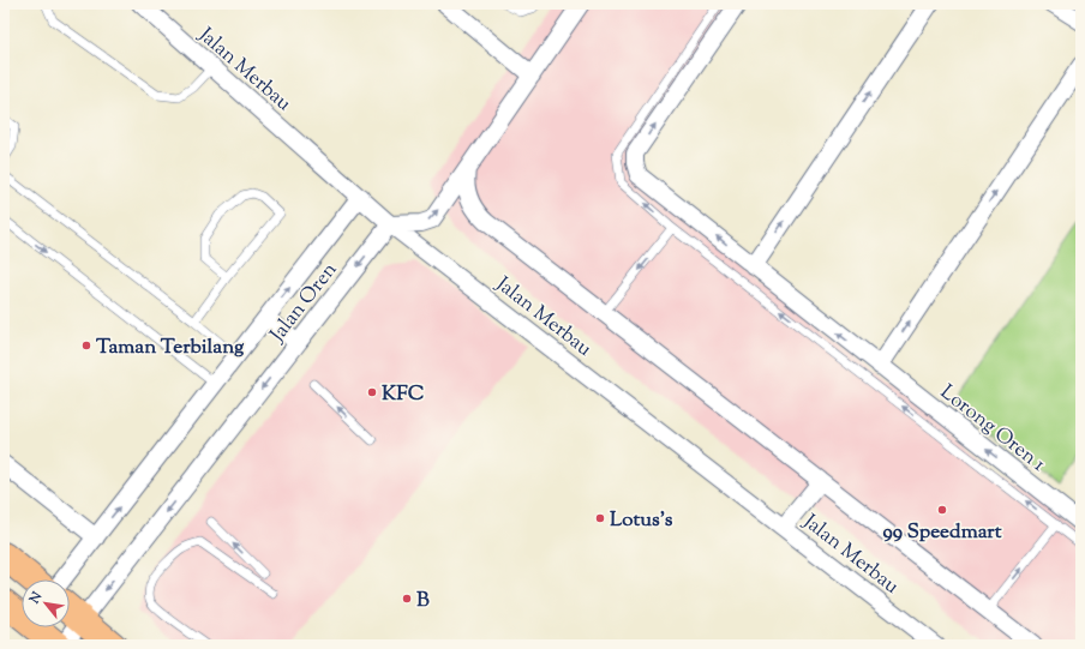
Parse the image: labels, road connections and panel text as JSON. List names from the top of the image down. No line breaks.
{"streets":{"street":["Jalan Merbau","Jalan Oren","Lorong Oren 1"]},"crossings":[["Jalan Merbau","Jalan Oren"]],"one_way":["Lorong Oren 1"],"places":["Taman Terbilang","KFC","99 Speedmart","Lotus's","B"],"north":"top left"}
